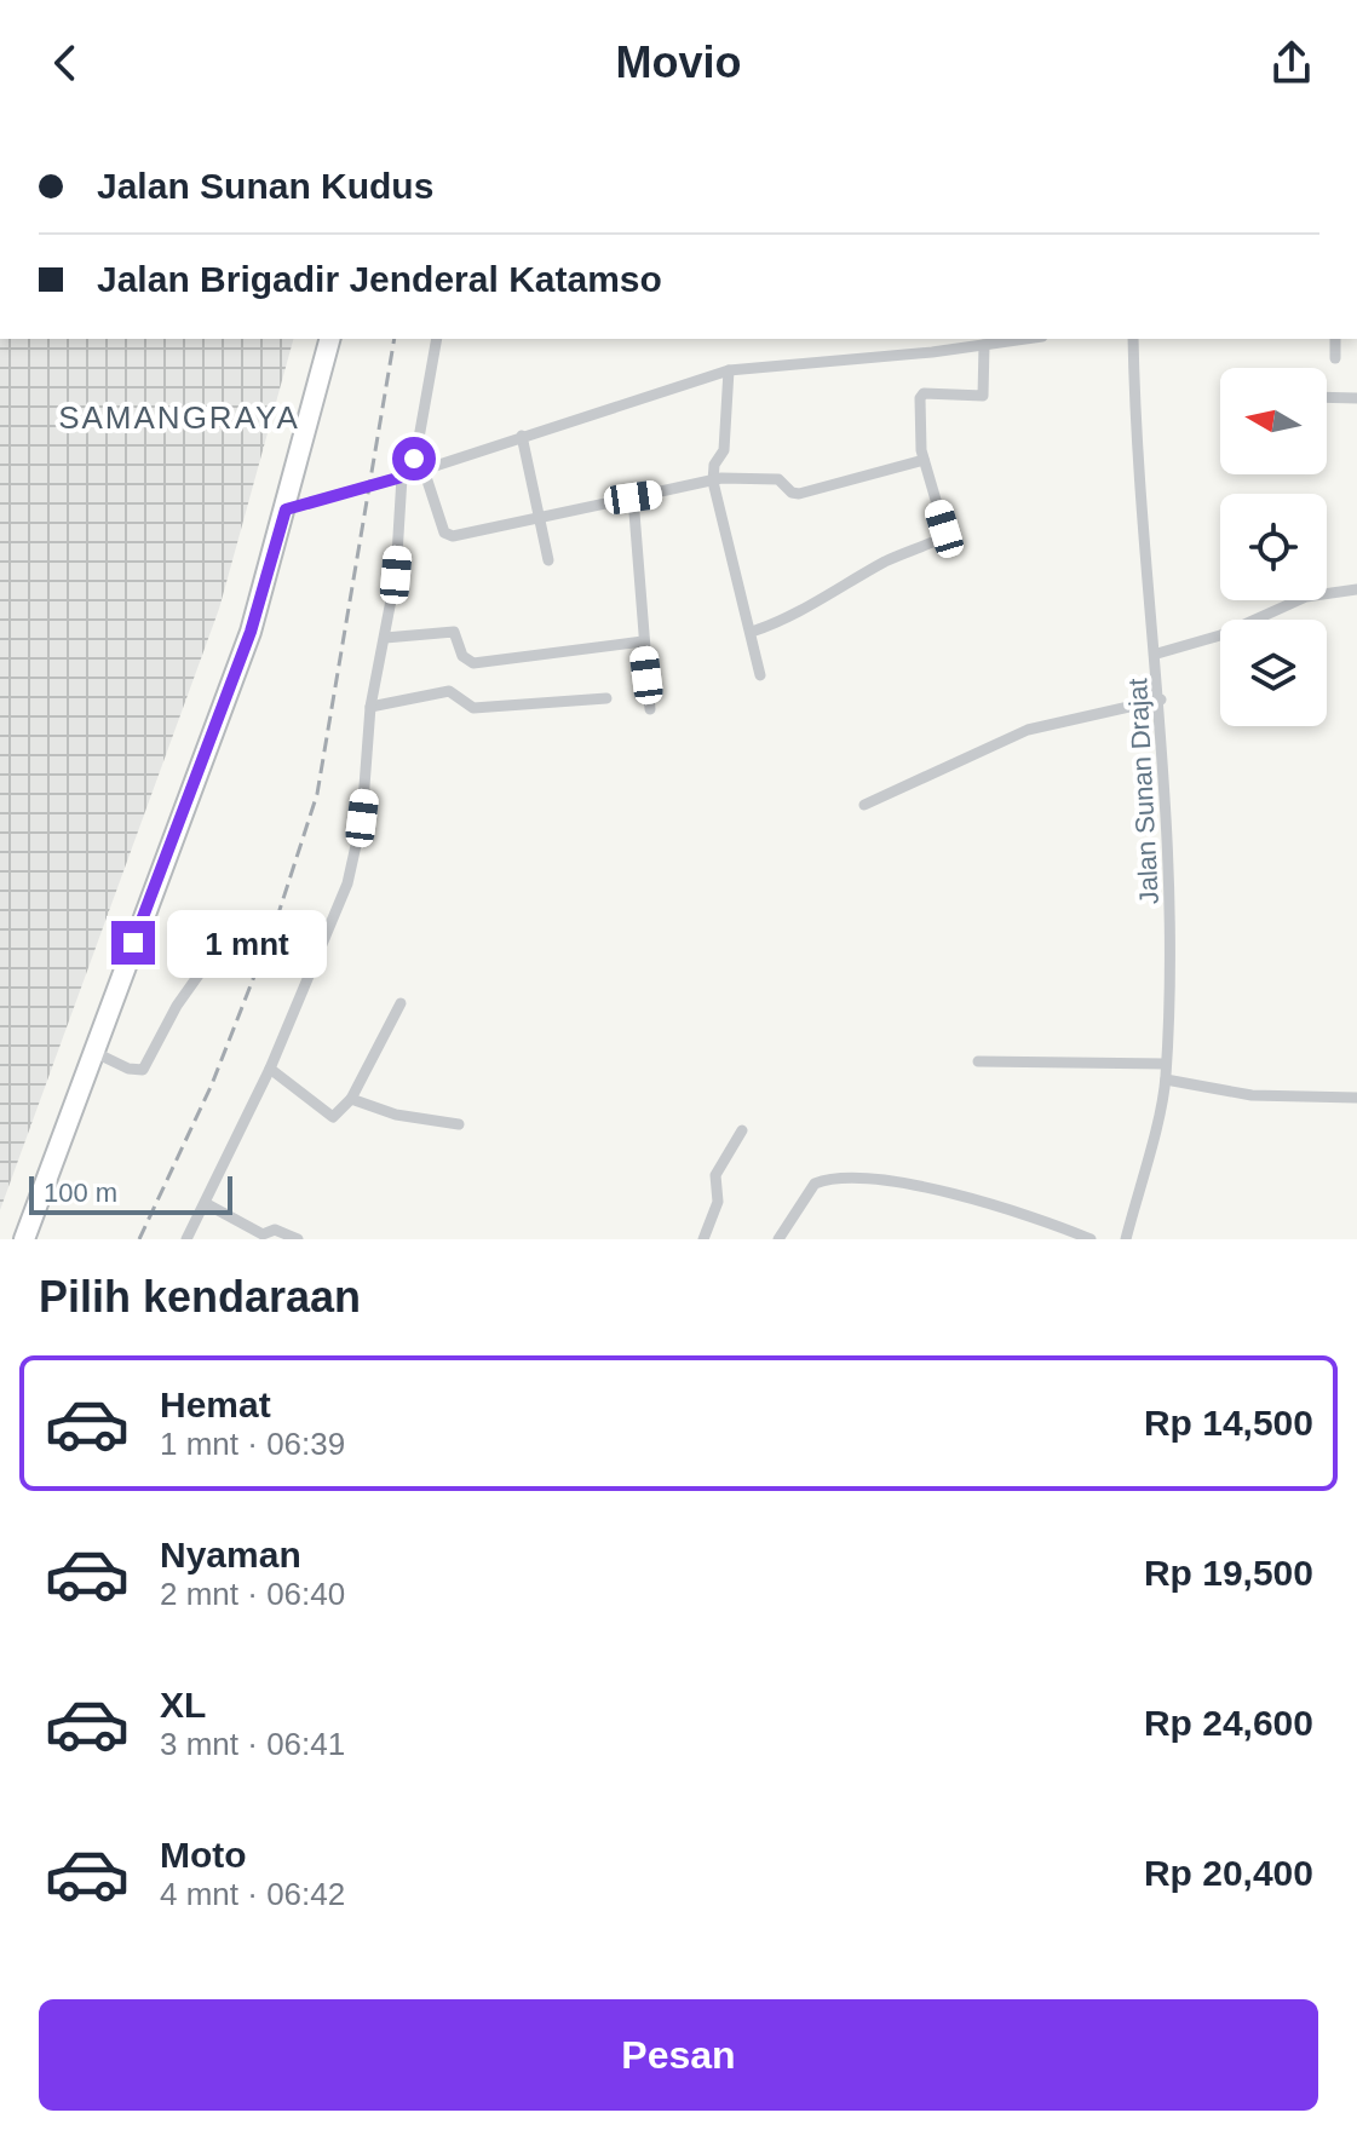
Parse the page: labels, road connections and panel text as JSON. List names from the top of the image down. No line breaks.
{"streets":{"street":["Jalan Sunan Drajat"]},"districts":["SAMANGRAYA"],"scale_bar":"100 m","north":"left","page":{"header":"Movio","banner":["Jalan Sunan Kudus","Jalan Brigadir Jenderal Katamso"],"bubble":"1 mnt","scale":"100 m","heading":"Pilih kendaraan","list":[{"name":"Hemat","note":"1 mnt · 06:39","value":"Rp 14,500"},{"name":"Nyaman","note":"2 mnt · 06:40","value":"Rp 19,500"},{"name":"XL","note":"3 mnt · 06:41","value":"Rp 24,600"},{"name":"Moto","note":"4 mnt · 06:42","value":"Rp 20,400"}],"buttons":"Pesan"}}
